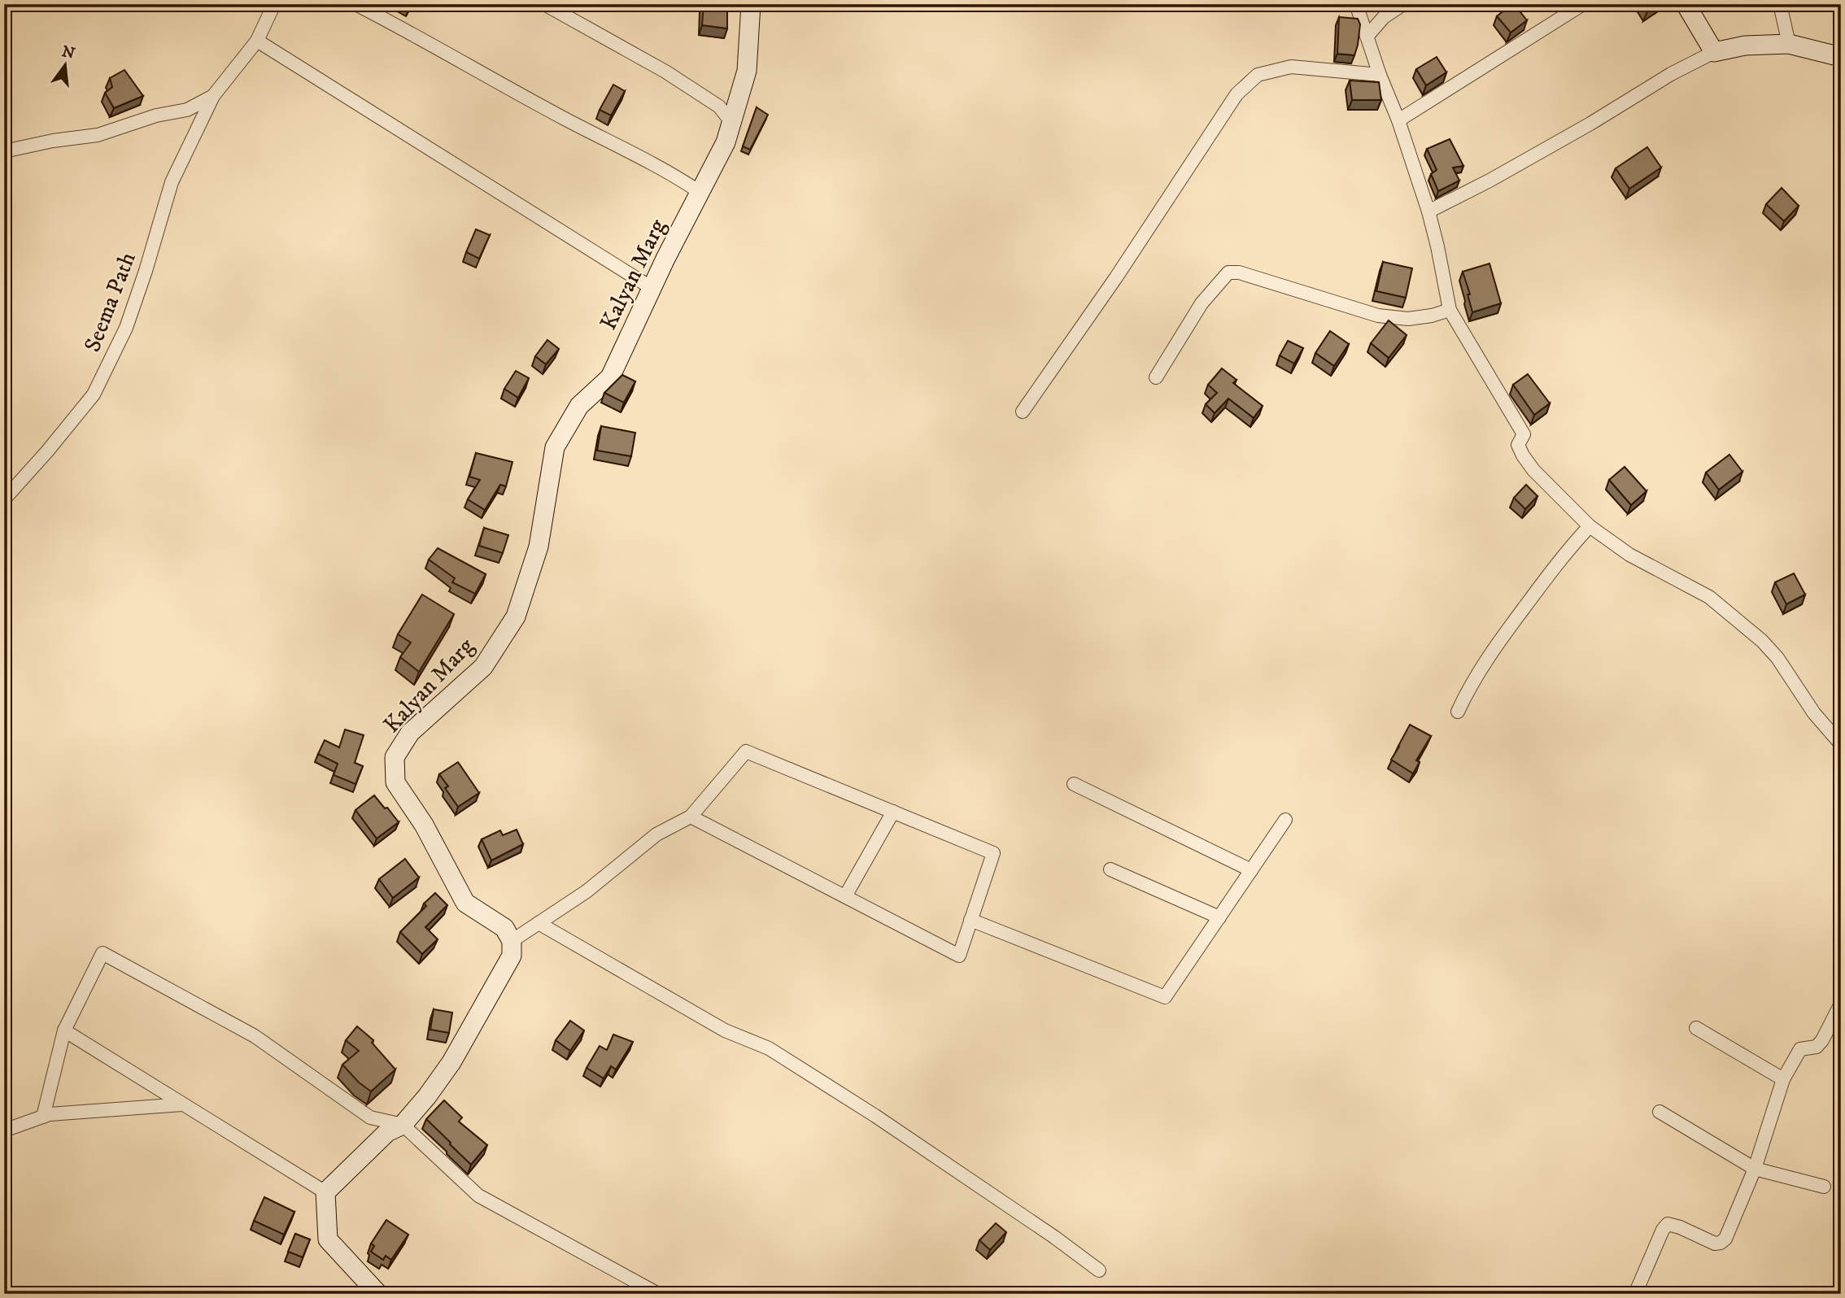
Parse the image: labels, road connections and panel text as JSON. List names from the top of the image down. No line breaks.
{"streets":{"street":["Kalyan Marg","Seema Path"]},"north":"top"}
